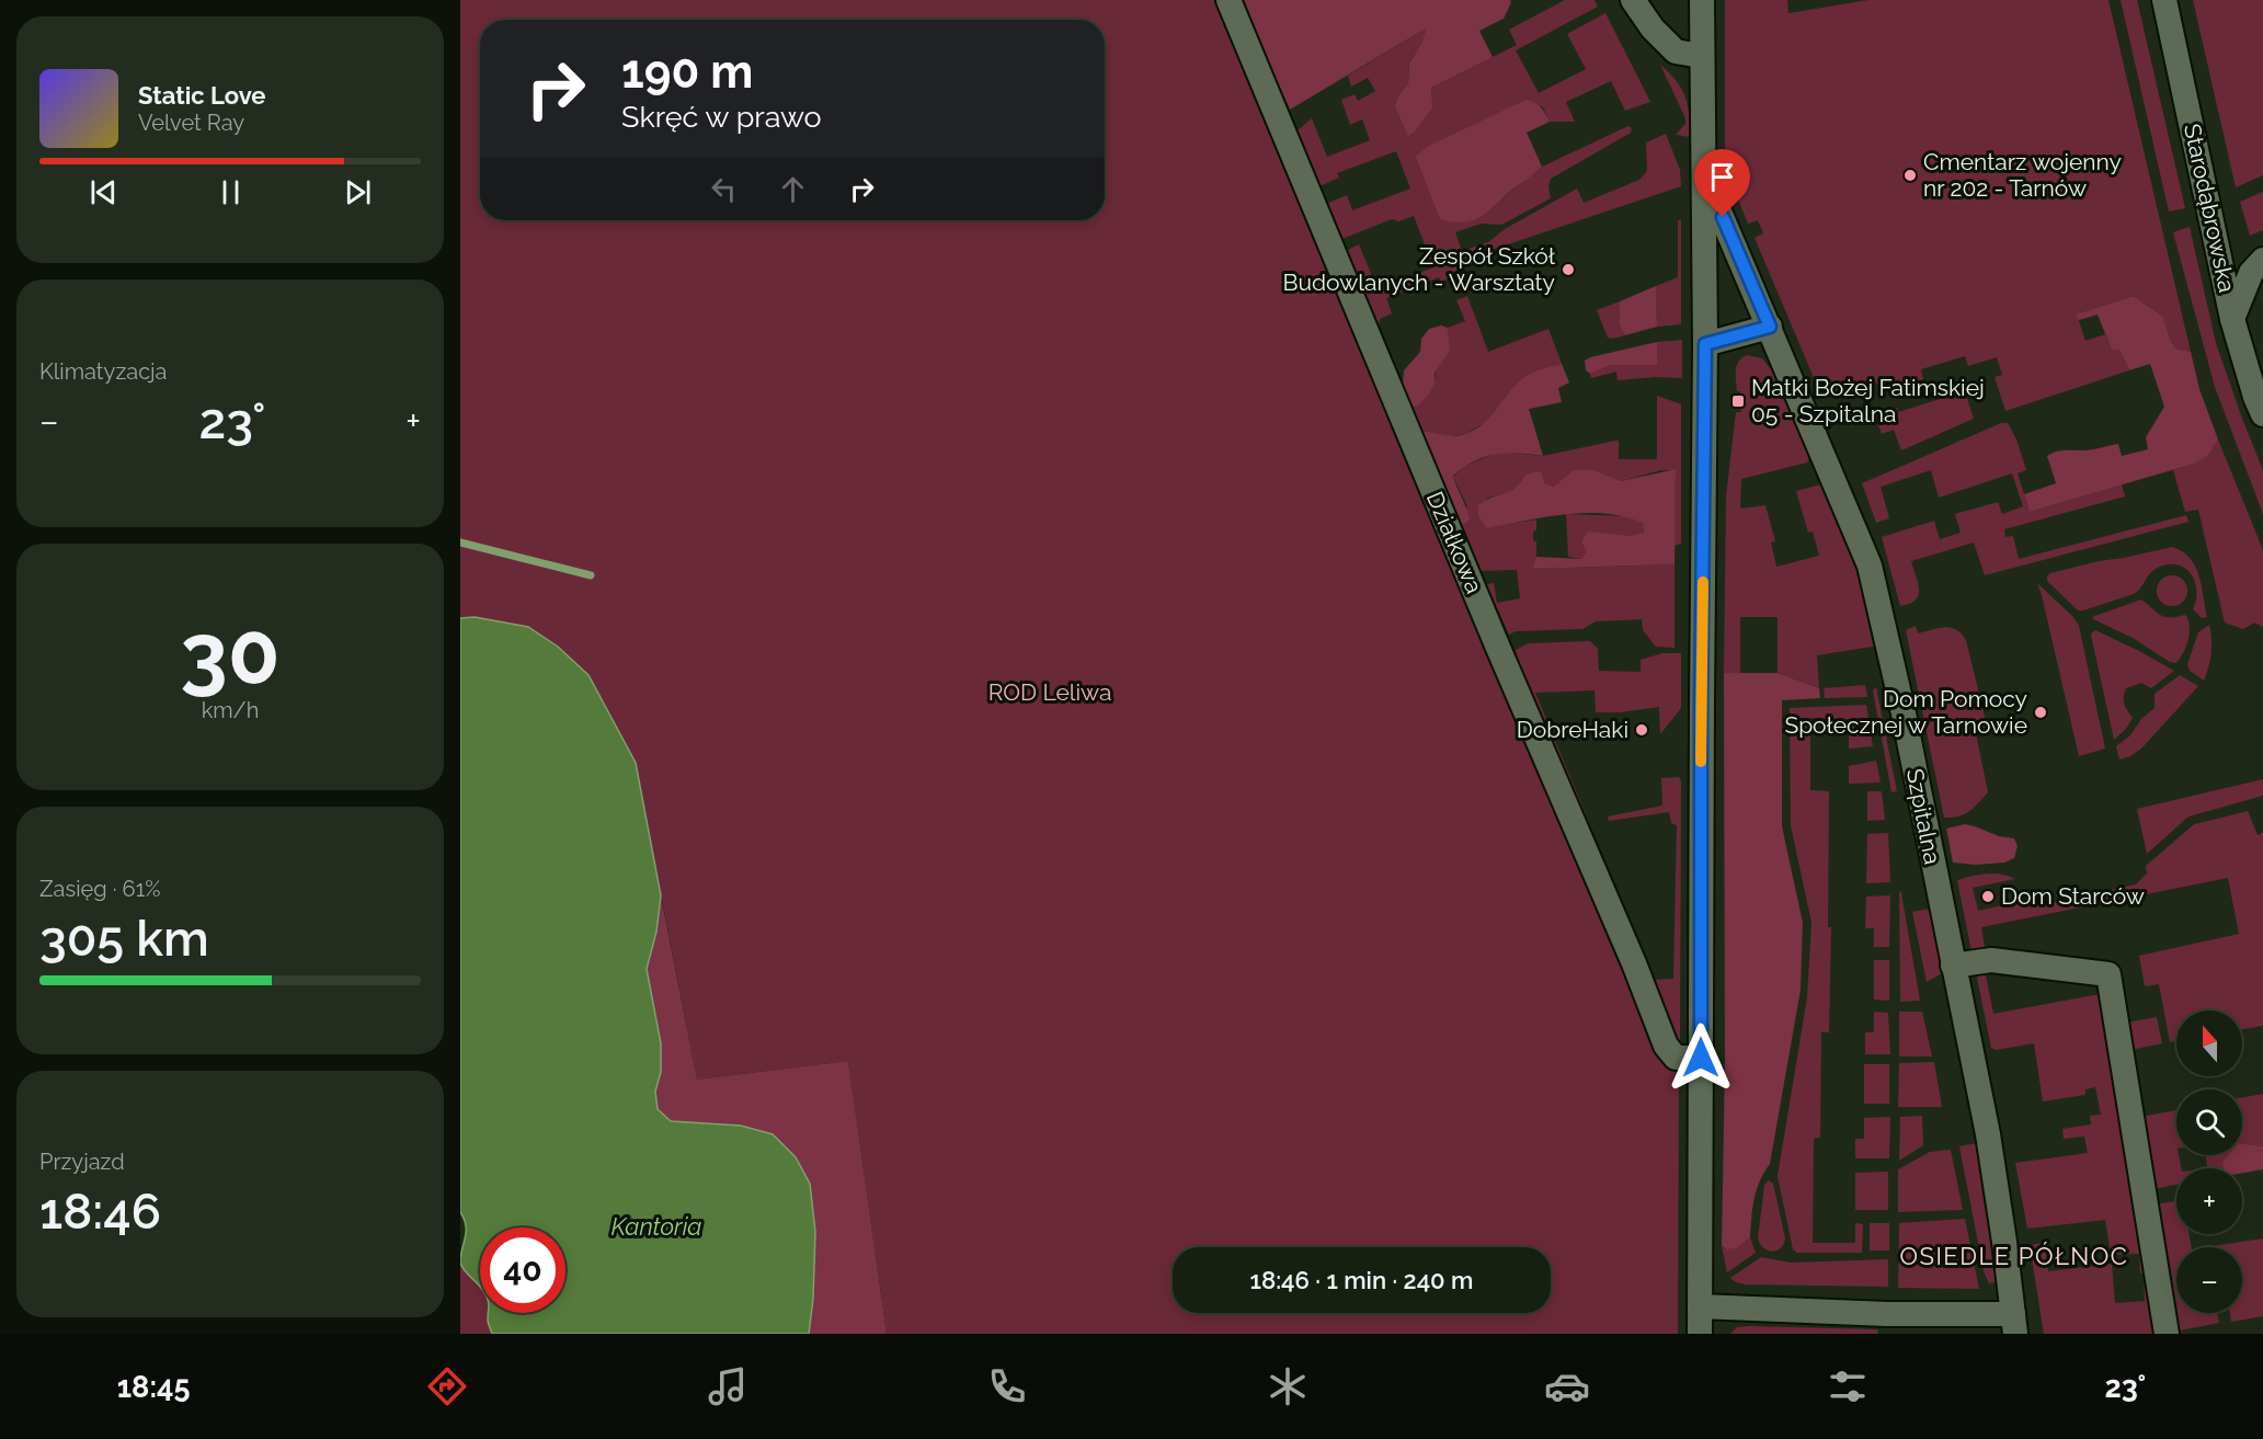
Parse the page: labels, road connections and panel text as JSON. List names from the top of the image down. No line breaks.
{"streets":{"street":["Starodąbrowska","Działkowa","Szpitalna"]},"districts":["OSIEDLE PÓŁNOC"],"water":["Kantoria"],"parks":["ROD Leliwa"],"places":{"other":["Cmentarz wojenny nr 202 - Tarnów","Zespół Szkół Budowlanych - Warsztaty","Dom Pomocy Społecznej w Tarnowie","DobreHaki","Dom Starców"],"transit":["Matki Bożej Fatimskiej 05 - Szpitalna"]},"north":"top","page":{"turn":["190 m","Skręć w prawo"],"song":["Static Love","Velvet Ray"],"tile":["Klimatyzacja",["30","km/h"],["Zasięg · 61%","305 km"],["Przyjazd","18:46"]],"heat":["−","23°","+"],"map_buttons":["+","−"],"limit":"40","trip":"18:46 · 1 min · 240 m","tabs":["18:45","23°"]}}
